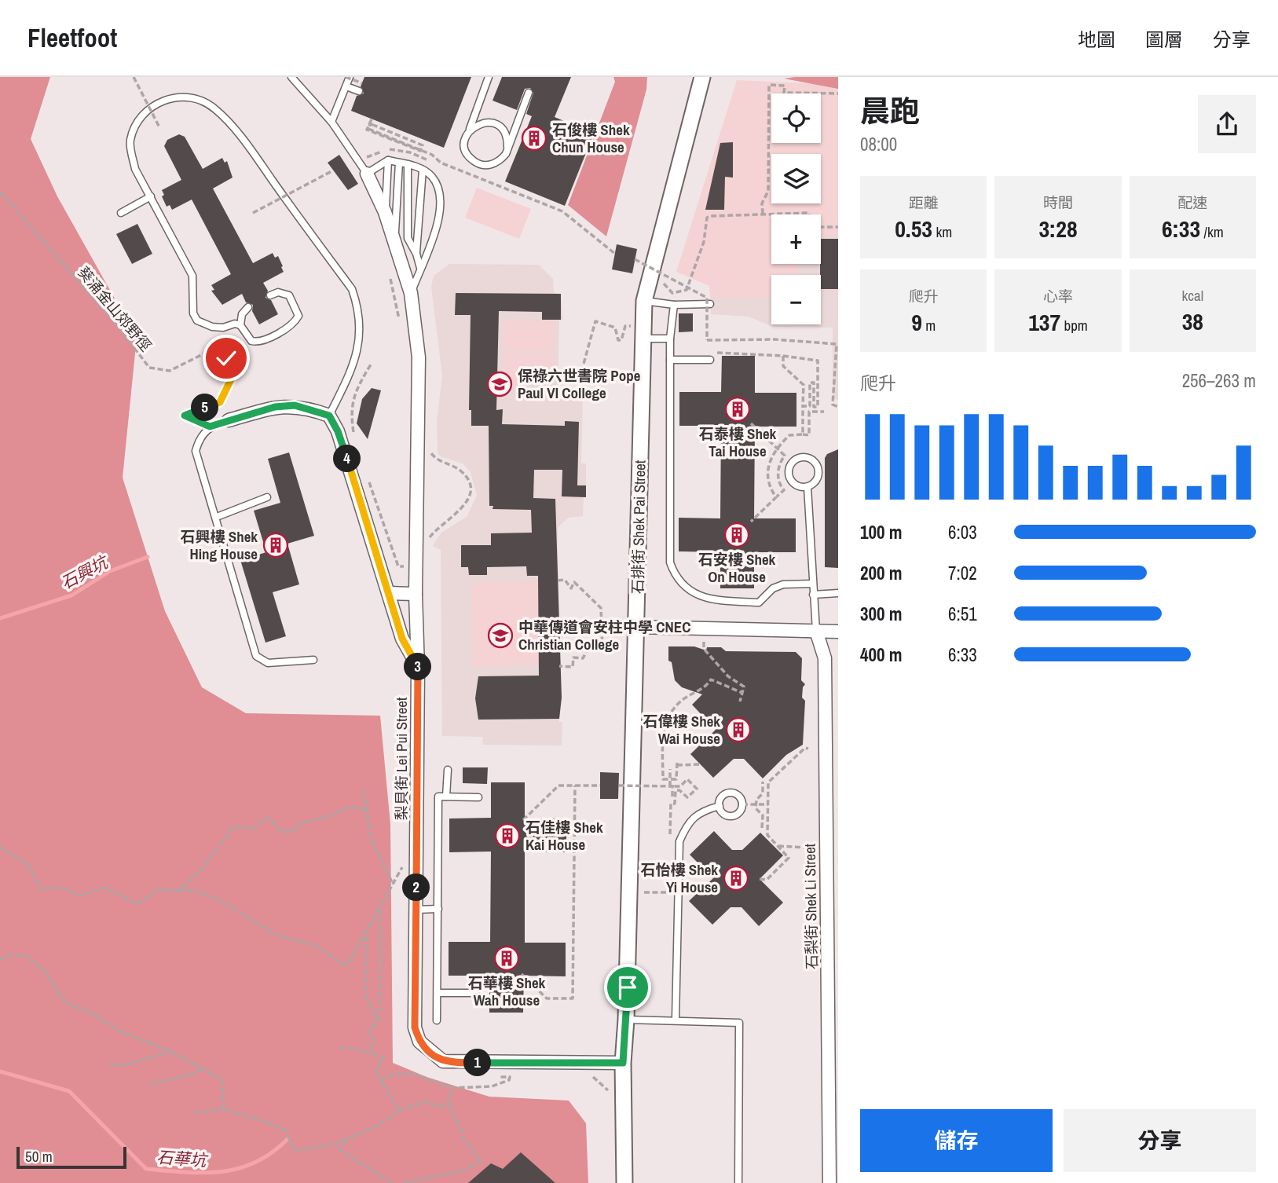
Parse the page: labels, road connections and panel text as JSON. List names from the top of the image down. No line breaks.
{"streets":{"street":["石排街 Shek Pai Street","梨貝街 Lei Pui Street","石梨街 Shek Li Street"],"path":["葵涌金山郊野徑"]},"crossings":[["石排街 Shek Pai Street","梨貝街 Lei Pui Street"]],"water":["石興坑","石華坑"],"places":{"building":["石俊樓 Shek Chun House","石泰樓 Shek Tai House","石安樓 Shek On House","石興樓 Shek Hing House","石偉樓 Shek Wai House","石佳樓 Shek Kai House","石怡樓 Shek Yi House","石華樓 Shek Wah House"],"school or university":["保祿六世書院 Pope Paul VI College","中華傳道會安柱中學 CNEC Christian College"]},"scale_bar":"50 m","page":{"header":"Fleetfoot","nav":["地圖","圖層","分享"],"heading":["晨跑","08:00"],"map_buttons":["+","−"],"stats":[["距離","0.53 km"],["時間","3:28"],["配速","6:33 /km"],["爬升","9 m"],["心率","137 bpm"],["kcal","38"]],"chart":["爬升","256–263 m"],"pins":["5","4","3","2","1"],"list":[{"name":"100 m","note":"6:03"},{"name":"200 m","note":"7:02"},{"name":"300 m","note":"6:51"},{"name":"400 m","note":"6:33"}],"buttons":["儲存","分享"],"scale":"50 m"}}
